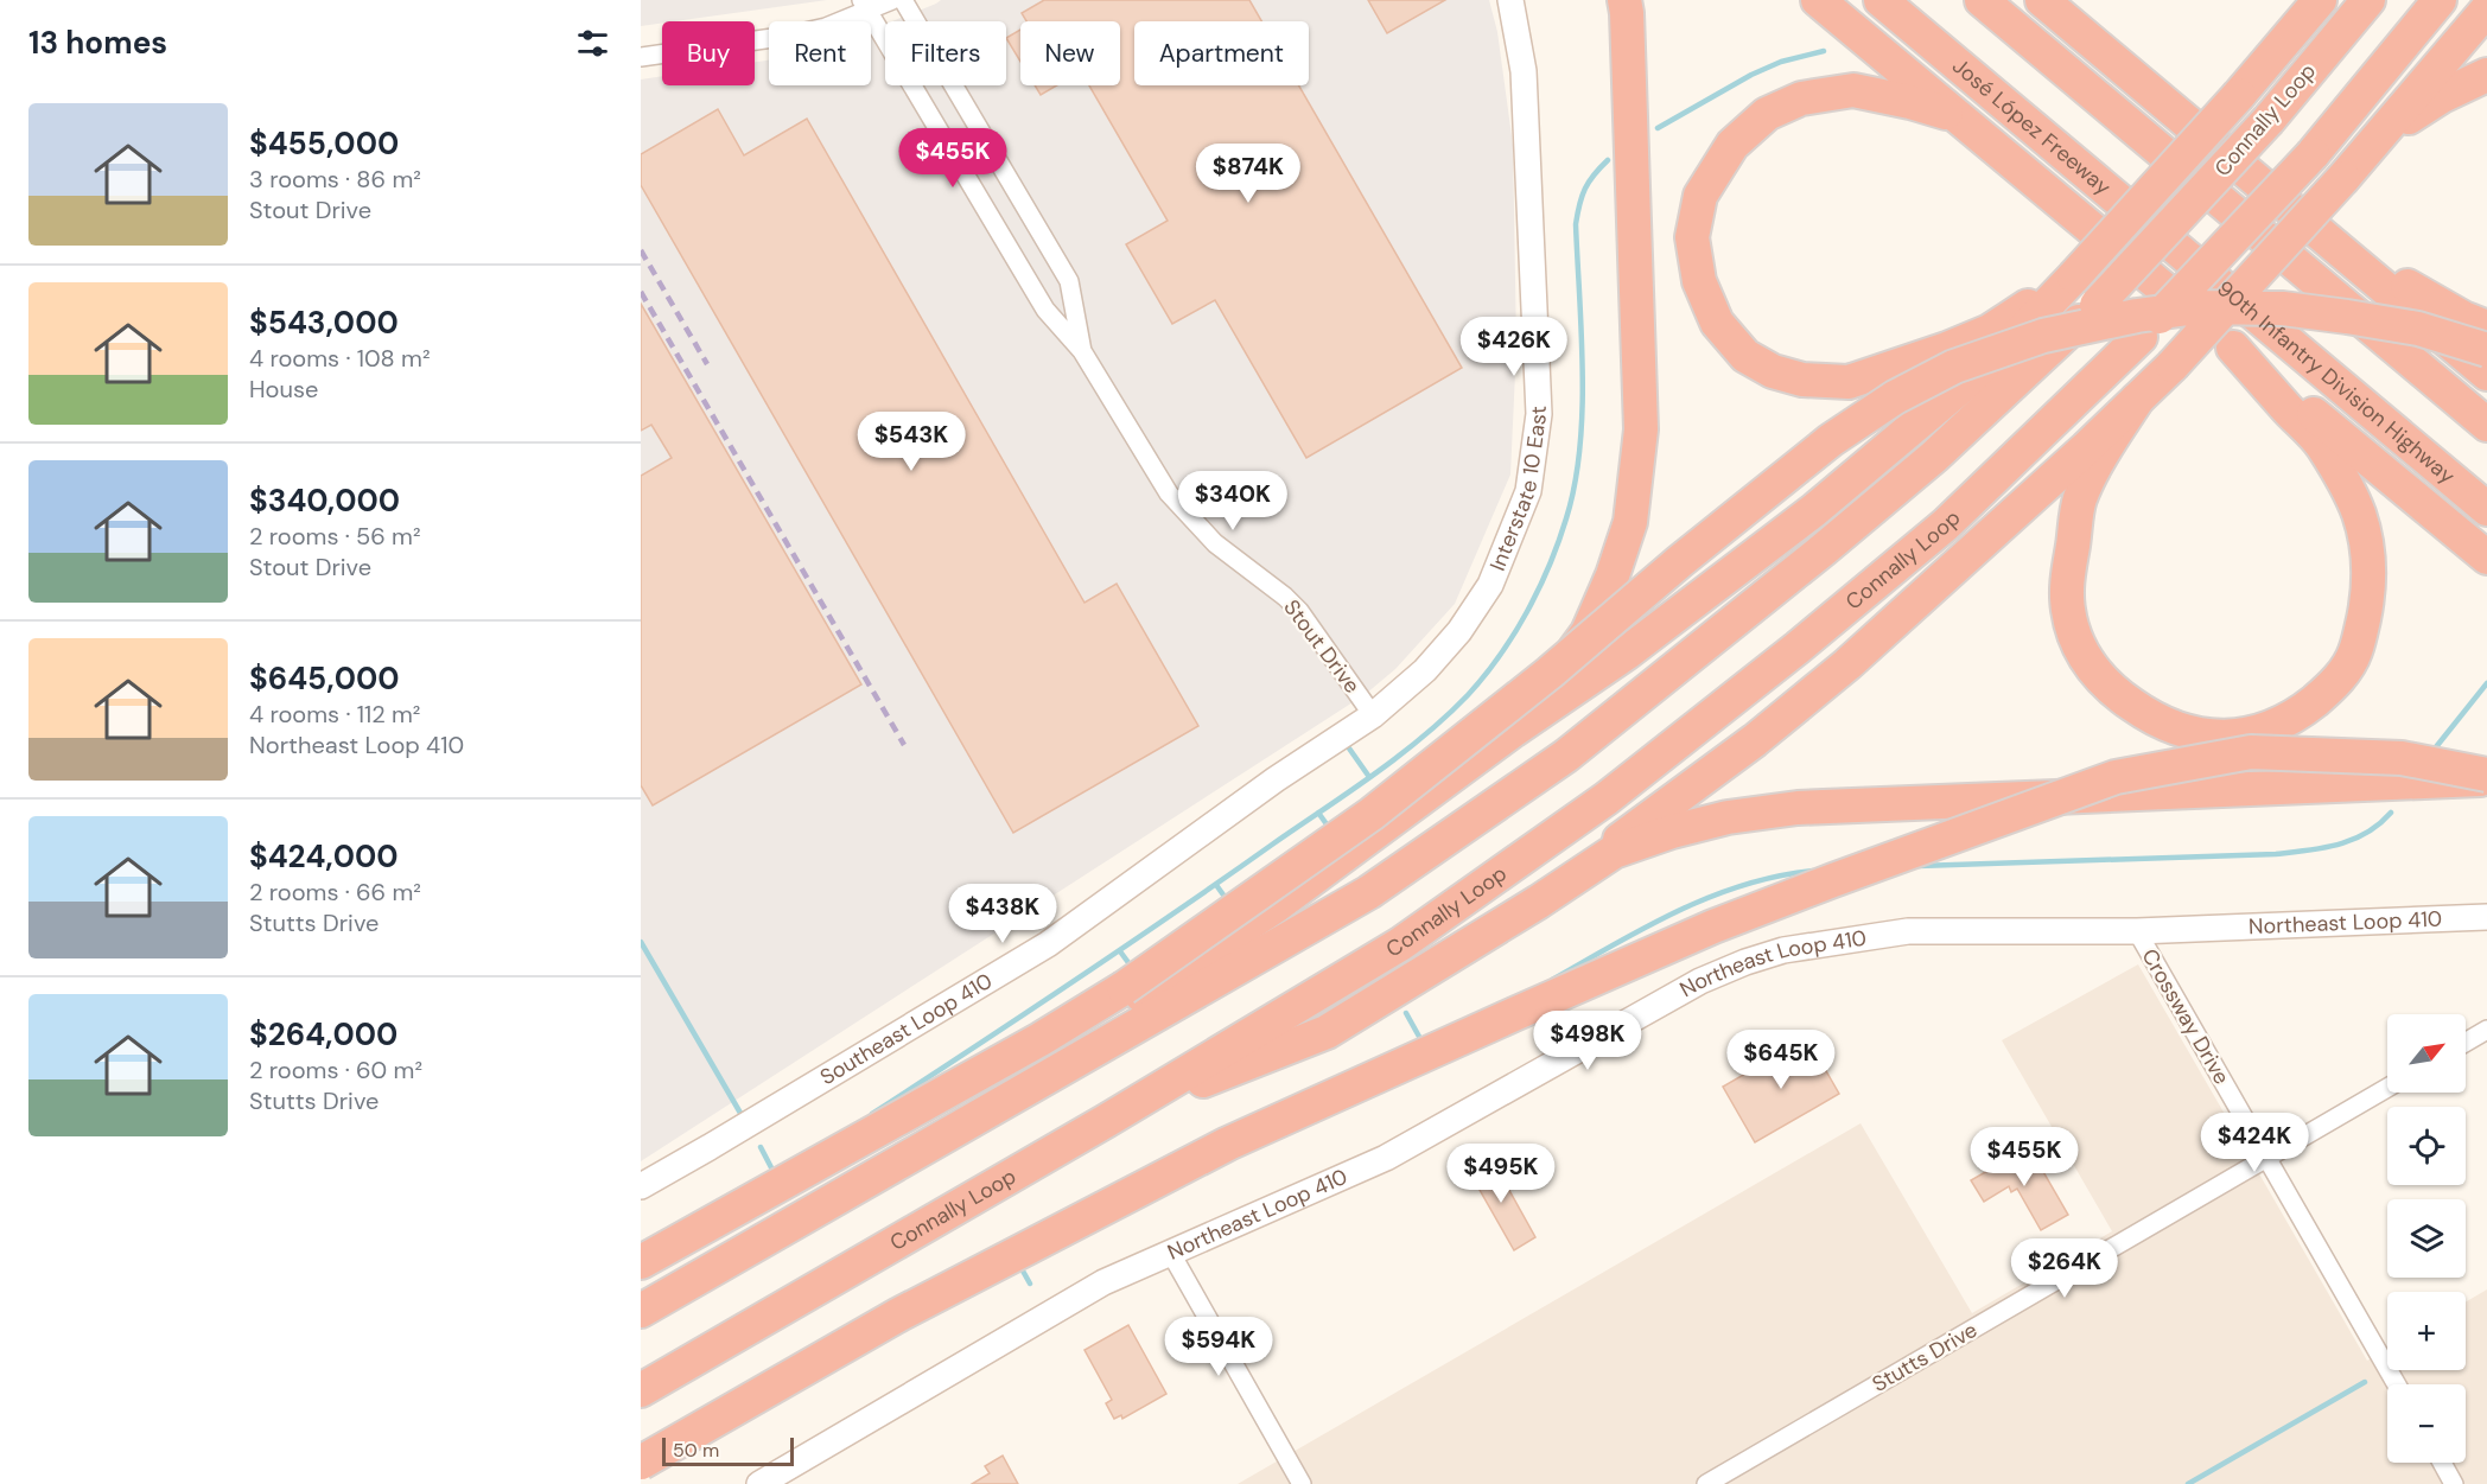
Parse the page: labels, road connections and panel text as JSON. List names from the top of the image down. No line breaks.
{"streets":{"highway":["Connally Loop","José López Freeway","90th Infantry Division Highway"],"main road":["Interstate 10 East","Northeast Loop 410","Southeast Loop 410"],"street":["Stout Drive","Crossway Drive","Stutts Drive"]},"crossings":[["José López Freeway","90th Infantry Division Highway"],["Interstate 10 East","Stout Drive"],["Interstate 10 East","Southeast Loop 410"],["Stout Drive","Southeast Loop 410"],["Northeast Loop 410","Crossway Drive"],["Crossway Drive","Stutts Drive"]],"scale_bar":"50 m","north":"top right","page":{"heading":"13 homes","chip":["Buy","Rent","Filters","New","Apartment"],"list":[{"name":"$455,000","note":"3 rooms · 86 m² · Stout Drive"},{"name":"$543,000","note":"4 rooms · 108 m² · House"},{"name":"$340,000","note":"2 rooms · 56 m² · Stout Drive"},{"name":"$645,000","note":"4 rooms · 112 m² · Northeast Loop 410"},{"name":"$424,000","note":"2 rooms · 66 m² · Stutts Drive"},{"name":"$264,000","note":"2 rooms · 60 m² · Stutts Drive"}],"price":["$455K","$874K","$426K","$543K","$340K","$438K","$498K","$645K","$424K","$455K","$495K","$264K","$594K"],"map_buttons":["+","−"],"scale":"50 m"}}
